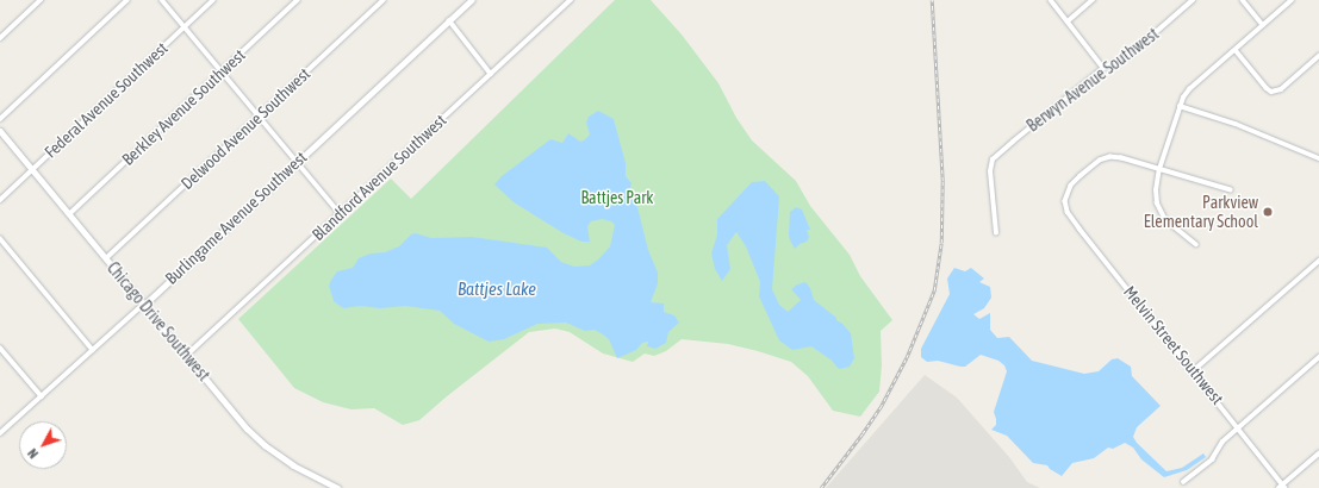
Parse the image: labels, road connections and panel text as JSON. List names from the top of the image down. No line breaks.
{"streets":{"main road":["Burlingame Avenue Southwest","Chicago Drive Southwest"],"street":["Berwyn Avenue Southwest","Federal Avenue Southwest","Berkley Avenue Southwest","Delwood Avenue Southwest","Blandford Avenue Southwest","Melvin Street Southwest"]},"crossings":[["Federal Avenue Southwest","Chicago Drive Southwest"],["Berkley Avenue Southwest","Chicago Drive Southwest"],["Delwood Avenue Southwest","Chicago Drive Southwest"],["Blandford Avenue Southwest","Chicago Drive Southwest"],["Burlingame Avenue Southwest","Chicago Drive Southwest"]],"water":["Battjes Lake"],"parks":["Battjes Park"],"places":["Parkview Elementary School"],"north":"bottom left"}
